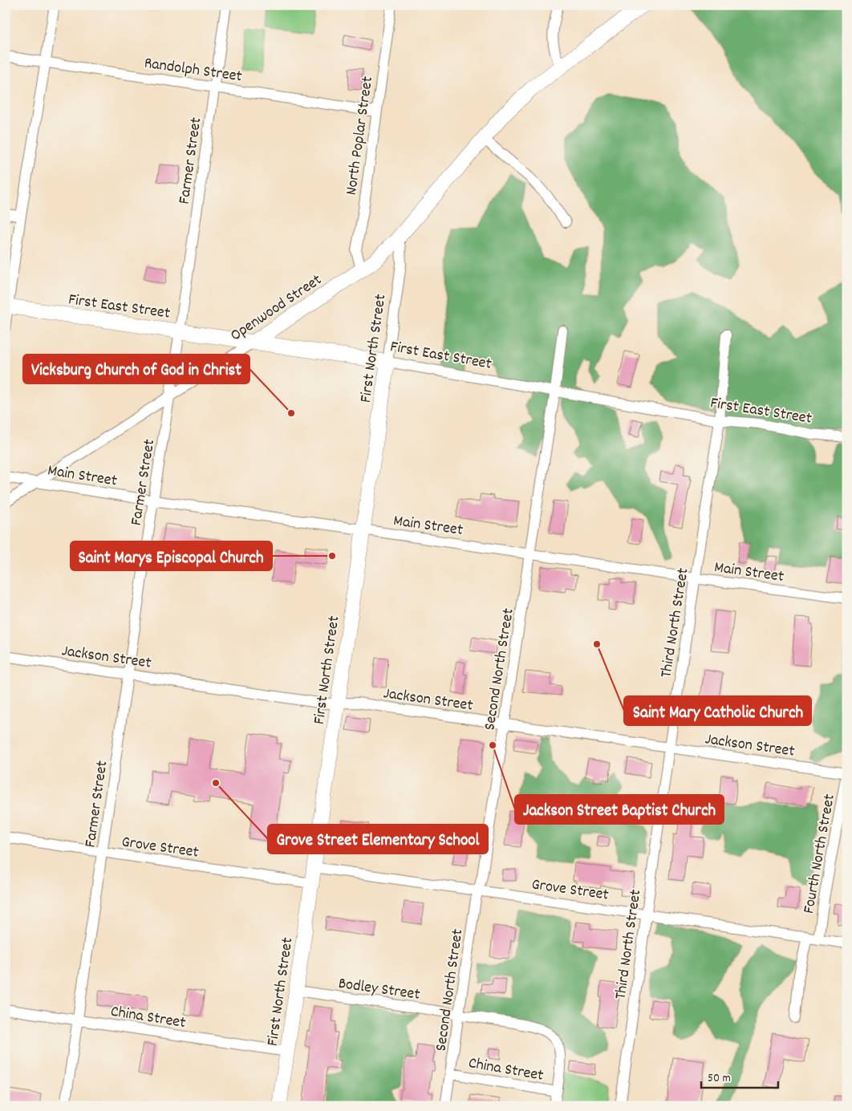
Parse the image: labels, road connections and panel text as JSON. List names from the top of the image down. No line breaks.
{"streets":{"street":["Randolph Street","North Poplar Street","Farmer Street","First East Street","Openwood Street","First North Street","Main Street","Third North Street","Jackson Street","Second North Street","Grove Street","Fourth North Street","Bodley Street","China Street"]},"crossings":[["Randolph Street","North Poplar Street"],["Randolph Street","Farmer Street"],["North Poplar Street","Openwood Street"],["Farmer Street","First East Street"],["Farmer Street","Openwood Street"],["Farmer Street","Main Street"],["Farmer Street","Jackson Street"],["Farmer Street","Grove Street"],["Farmer Street","China Street"],["First East Street","Openwood Street"],["First East Street","First North Street"],["First East Street","Third North Street"],["First East Street","Second North Street"],["Openwood Street","First North Street"],["Openwood Street","Main Street"],["First North Street","Main Street"],["First North Street","Jackson Street"],["First North Street","Grove Street"],["First North Street","Bodley Street"],["First North Street","China Street"],["Main Street","Third North Street"],["Main Street","Second North Street"],["Third North Street","Jackson Street"],["Third North Street","Grove Street"],["Jackson Street","Second North Street"],["Jackson Street","Fourth North Street"],["Second North Street","Grove Street"],["Second North Street","Bodley Street"],["Second North Street","China Street"],["Grove Street","Fourth North Street"],["Bodley Street","China Street"]],"places":["Vicksburg Church of God in Christ","Saint Marys Episcopal Church","Saint Mary Catholic Church","Jackson Street Baptist Church","Grove Street Elementary School"],"scale_bar":"50 m"}
